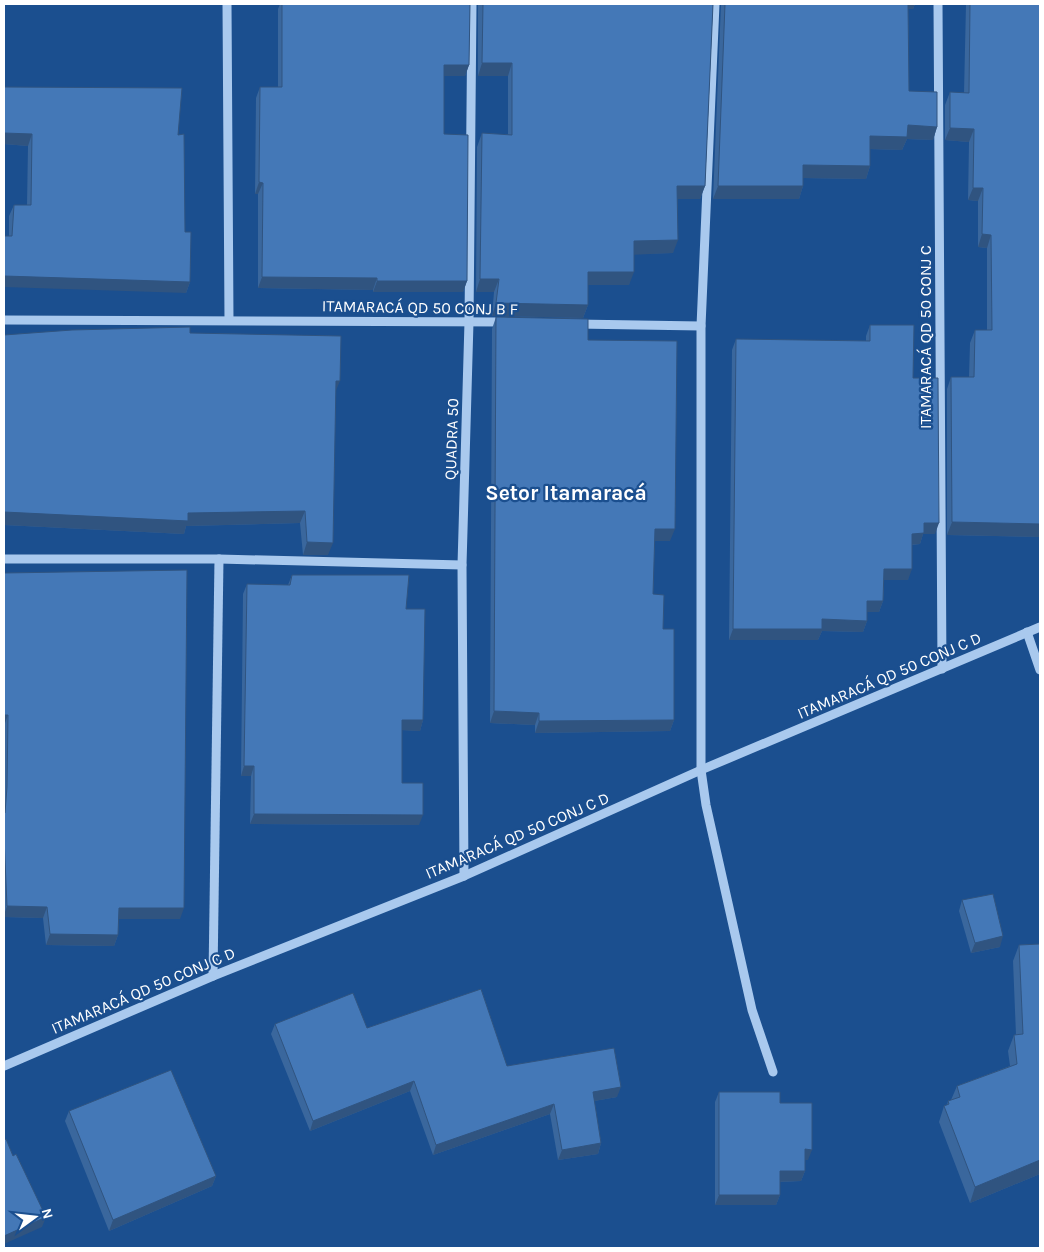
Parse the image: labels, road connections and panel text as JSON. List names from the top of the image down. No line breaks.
{"streets":{"street":["ITAMARACÁ QD 50 CONJ B F","ITAMARACÁ QD 50 CONJ C","QUADRA 50","ITAMARACÁ QD 50 CONJ C D"]},"crossings":[["ITAMARACÁ QD 50 CONJ B F","QUADRA 50"],["ITAMARACÁ QD 50 CONJ C","ITAMARACÁ QD 50 CONJ C D"],["QUADRA 50","ITAMARACÁ QD 50 CONJ C D"]],"districts":["Setor Itamaracá"],"north":"right"}
